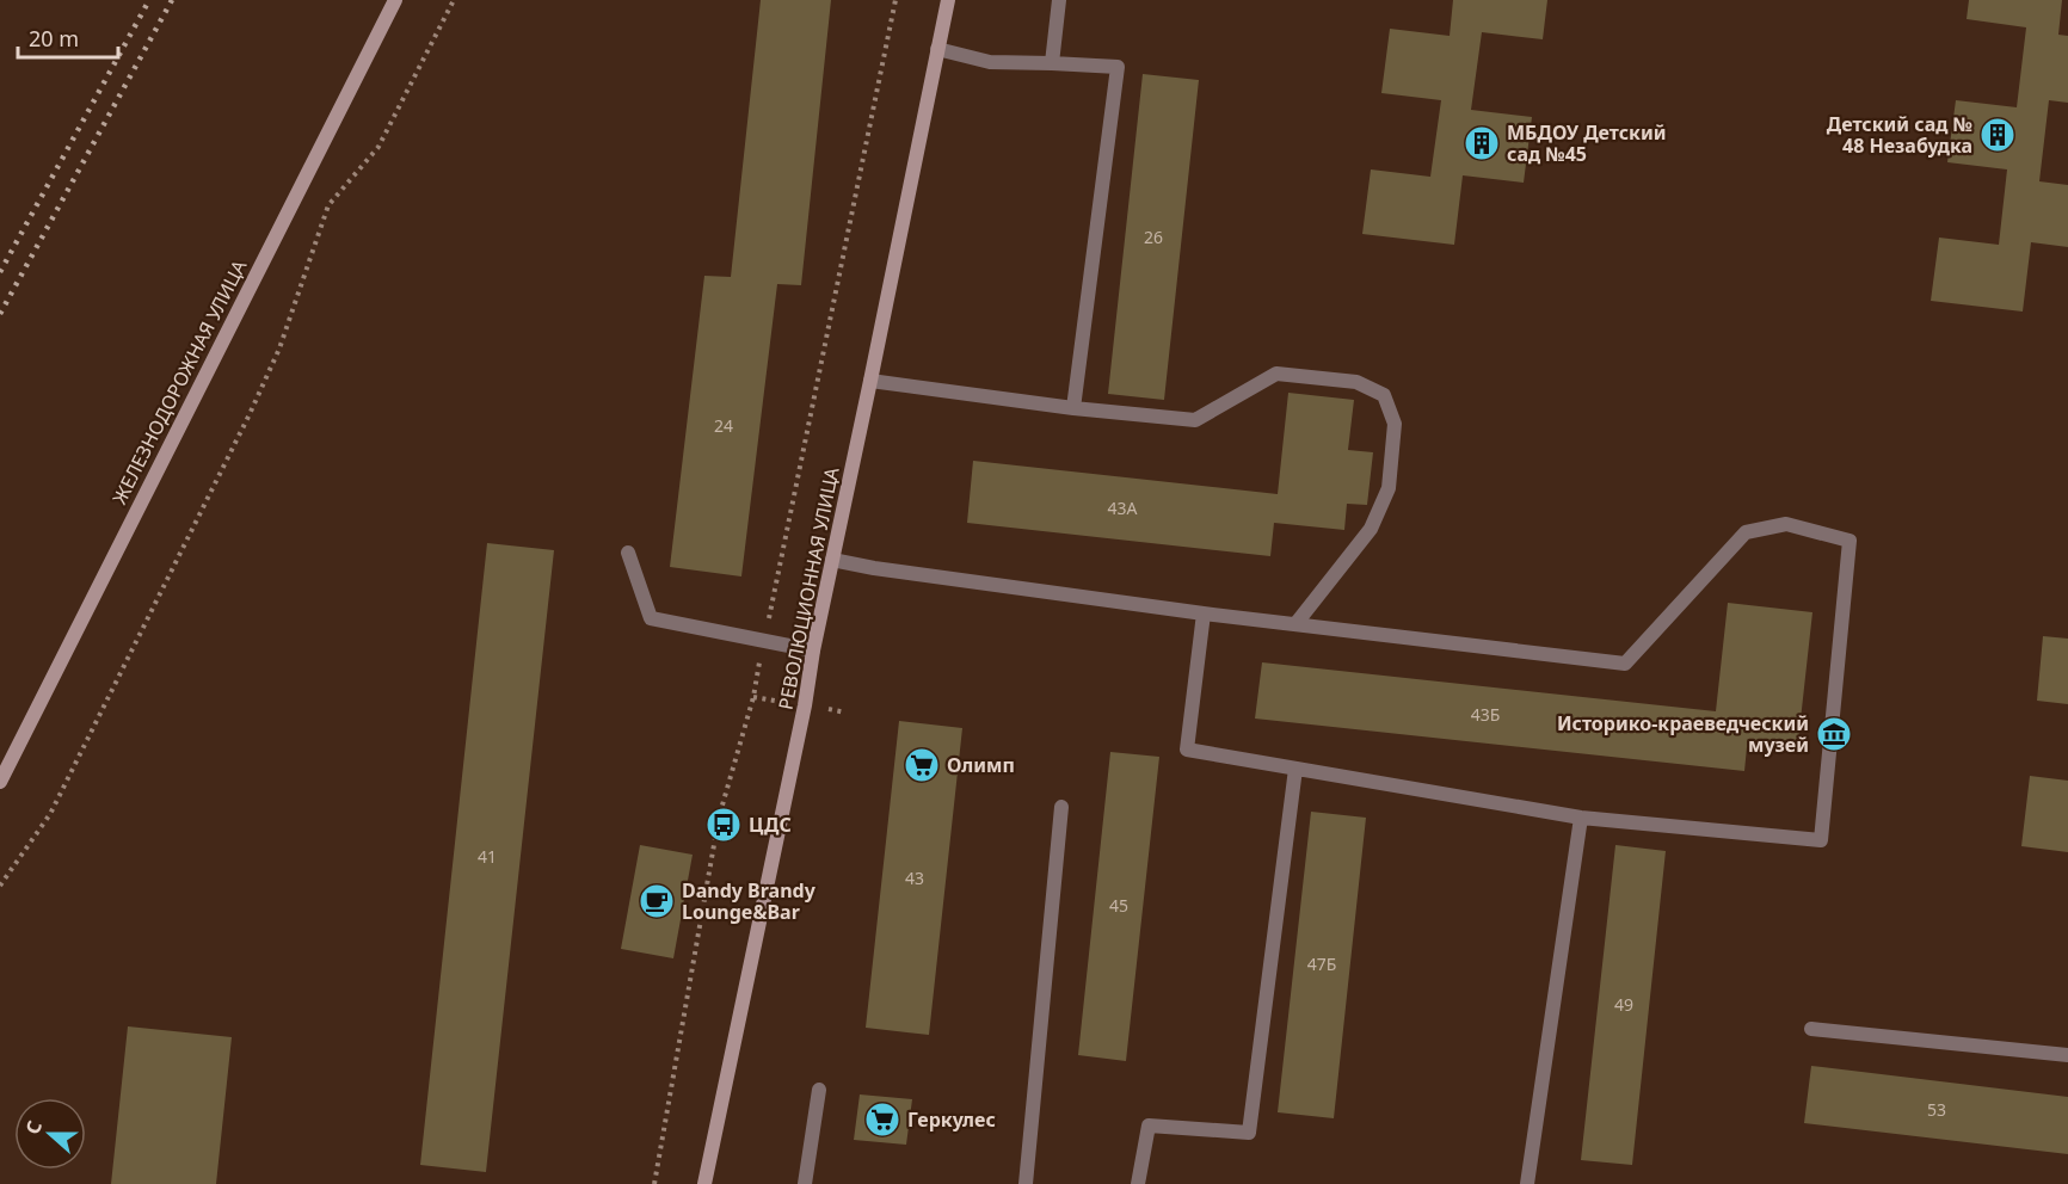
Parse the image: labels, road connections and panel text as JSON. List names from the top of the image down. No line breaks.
{"streets":{"main road":["ЖЕЛЕЗНОДОРОЖНАЯ УЛИЦА","РЕВОЛЮЦИОННАЯ УЛИЦА"]},"places":{"building":["Детский сад № 48 Незабудка","МБДОУ Детский сад №45"],"museum":["Историко-краеведческий музей"],"supermarket":["Олимп","Геркулес"],"bus stop":["ЦДС"],"cafe":["Dandy Brandy Lounge&Bar"]},"house_numbers":["26","24","43А","43Б","41","43","45","47Б","49","53"],"scale_bar":"20 m","north":"left"}
